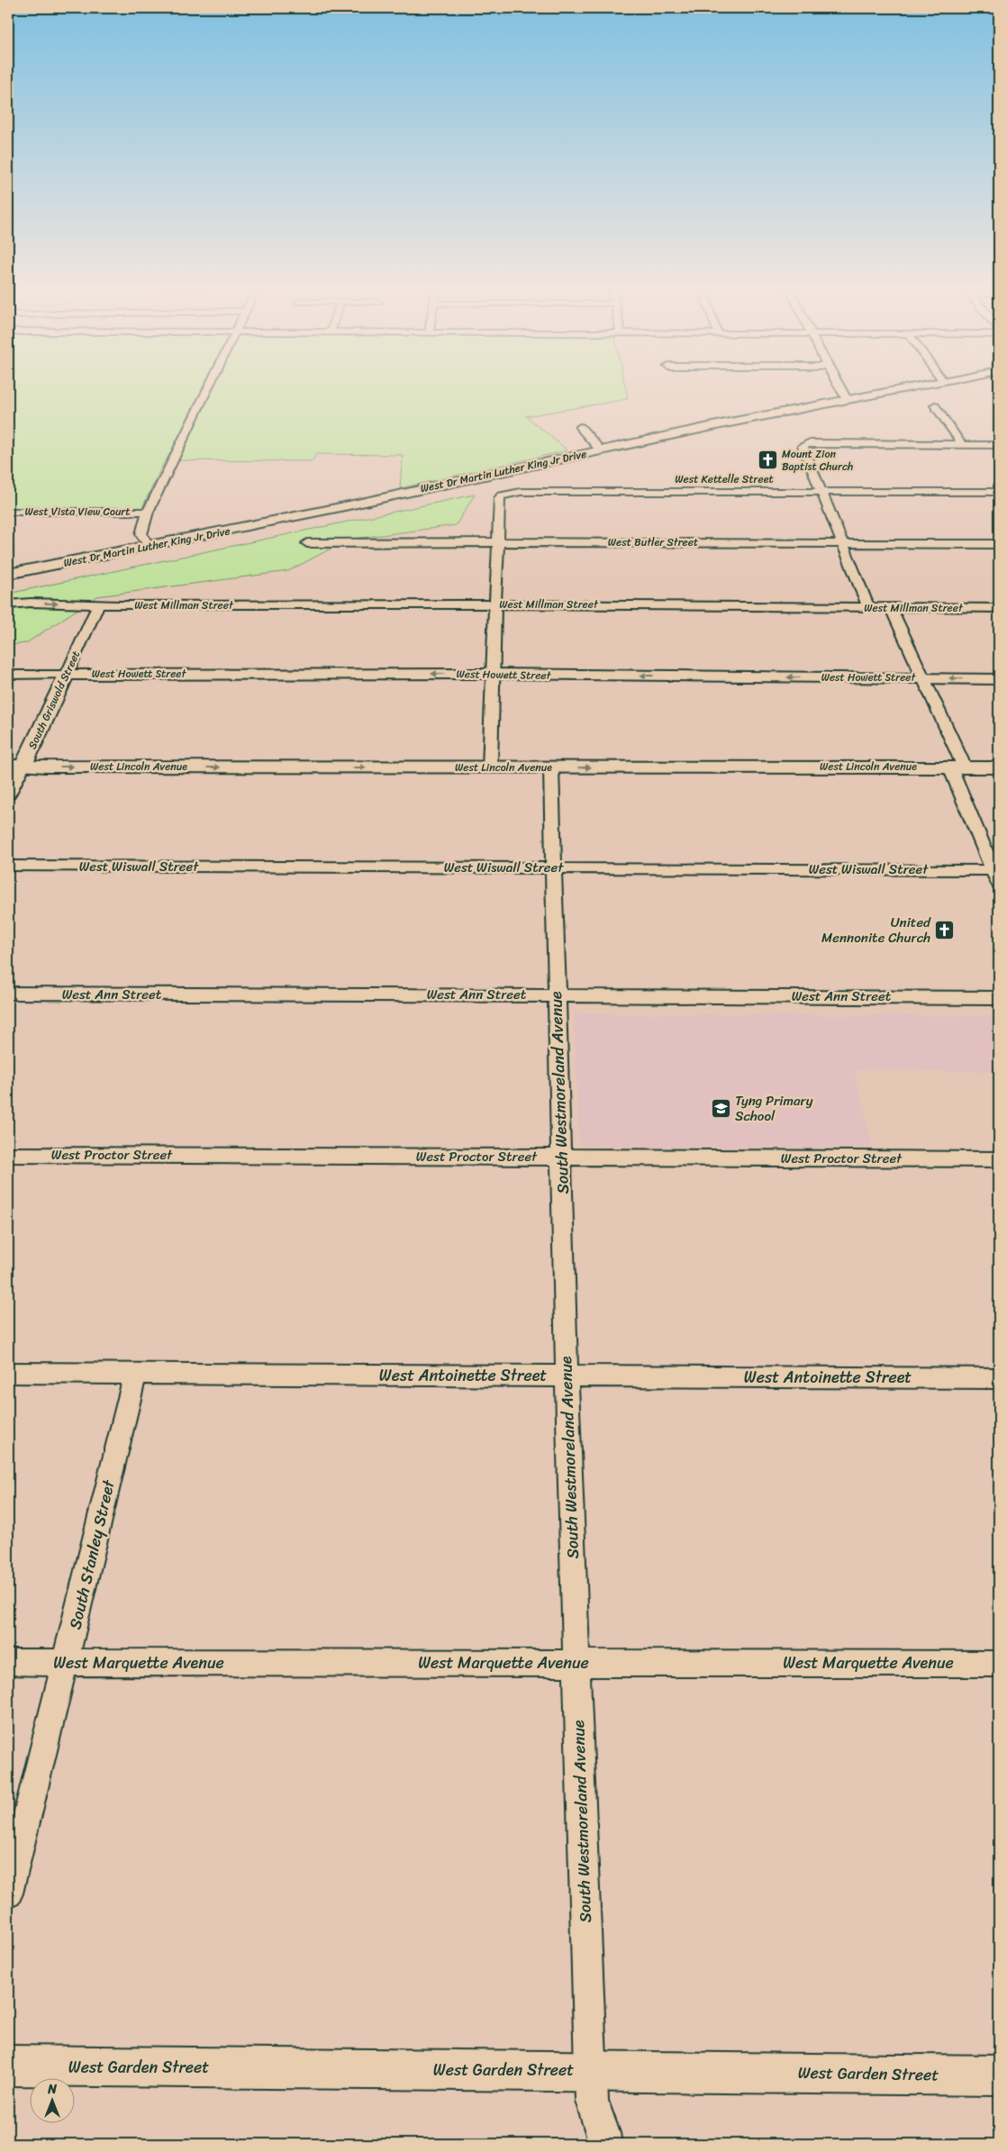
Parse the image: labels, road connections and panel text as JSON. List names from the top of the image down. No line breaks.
{"streets":{"main road":["West Dr Martin Luther King Jr Drive","West Howett Street","South Griswold Street","West Lincoln Avenue","West Garden Street"],"street":["West Kettelle Street","West Vista View Court","West Butler Street","West Millman Street","West Wiswall Street","West Ann Street","South Westmoreland Avenue","West Proctor Street","West Antoinette Street","South Stanley Street","West Marquette Avenue"]},"crossings":[["West Kettelle Street","West Butler Street"],["West Millman Street","South Griswold Street"],["West Howett Street","South Griswold Street"],["South Griswold Street","West Lincoln Avenue"],["West Lincoln Avenue","South Westmoreland Avenue"],["West Wiswall Street","South Westmoreland Avenue"],["West Ann Street","South Westmoreland Avenue"],["South Westmoreland Avenue","West Proctor Street"],["South Westmoreland Avenue","West Antoinette Street"],["South Westmoreland Avenue","West Marquette Avenue"],["South Westmoreland Avenue","West Garden Street"],["West Antoinette Street","South Stanley Street"],["South Stanley Street","West Marquette Avenue"]],"one_way":["West Howett Street","West Lincoln Avenue"],"places":{"church":["Mount Zion Baptist Church","United Mennonite Church"],"school or university":["Tyng Primary School"]},"north":"top"}
